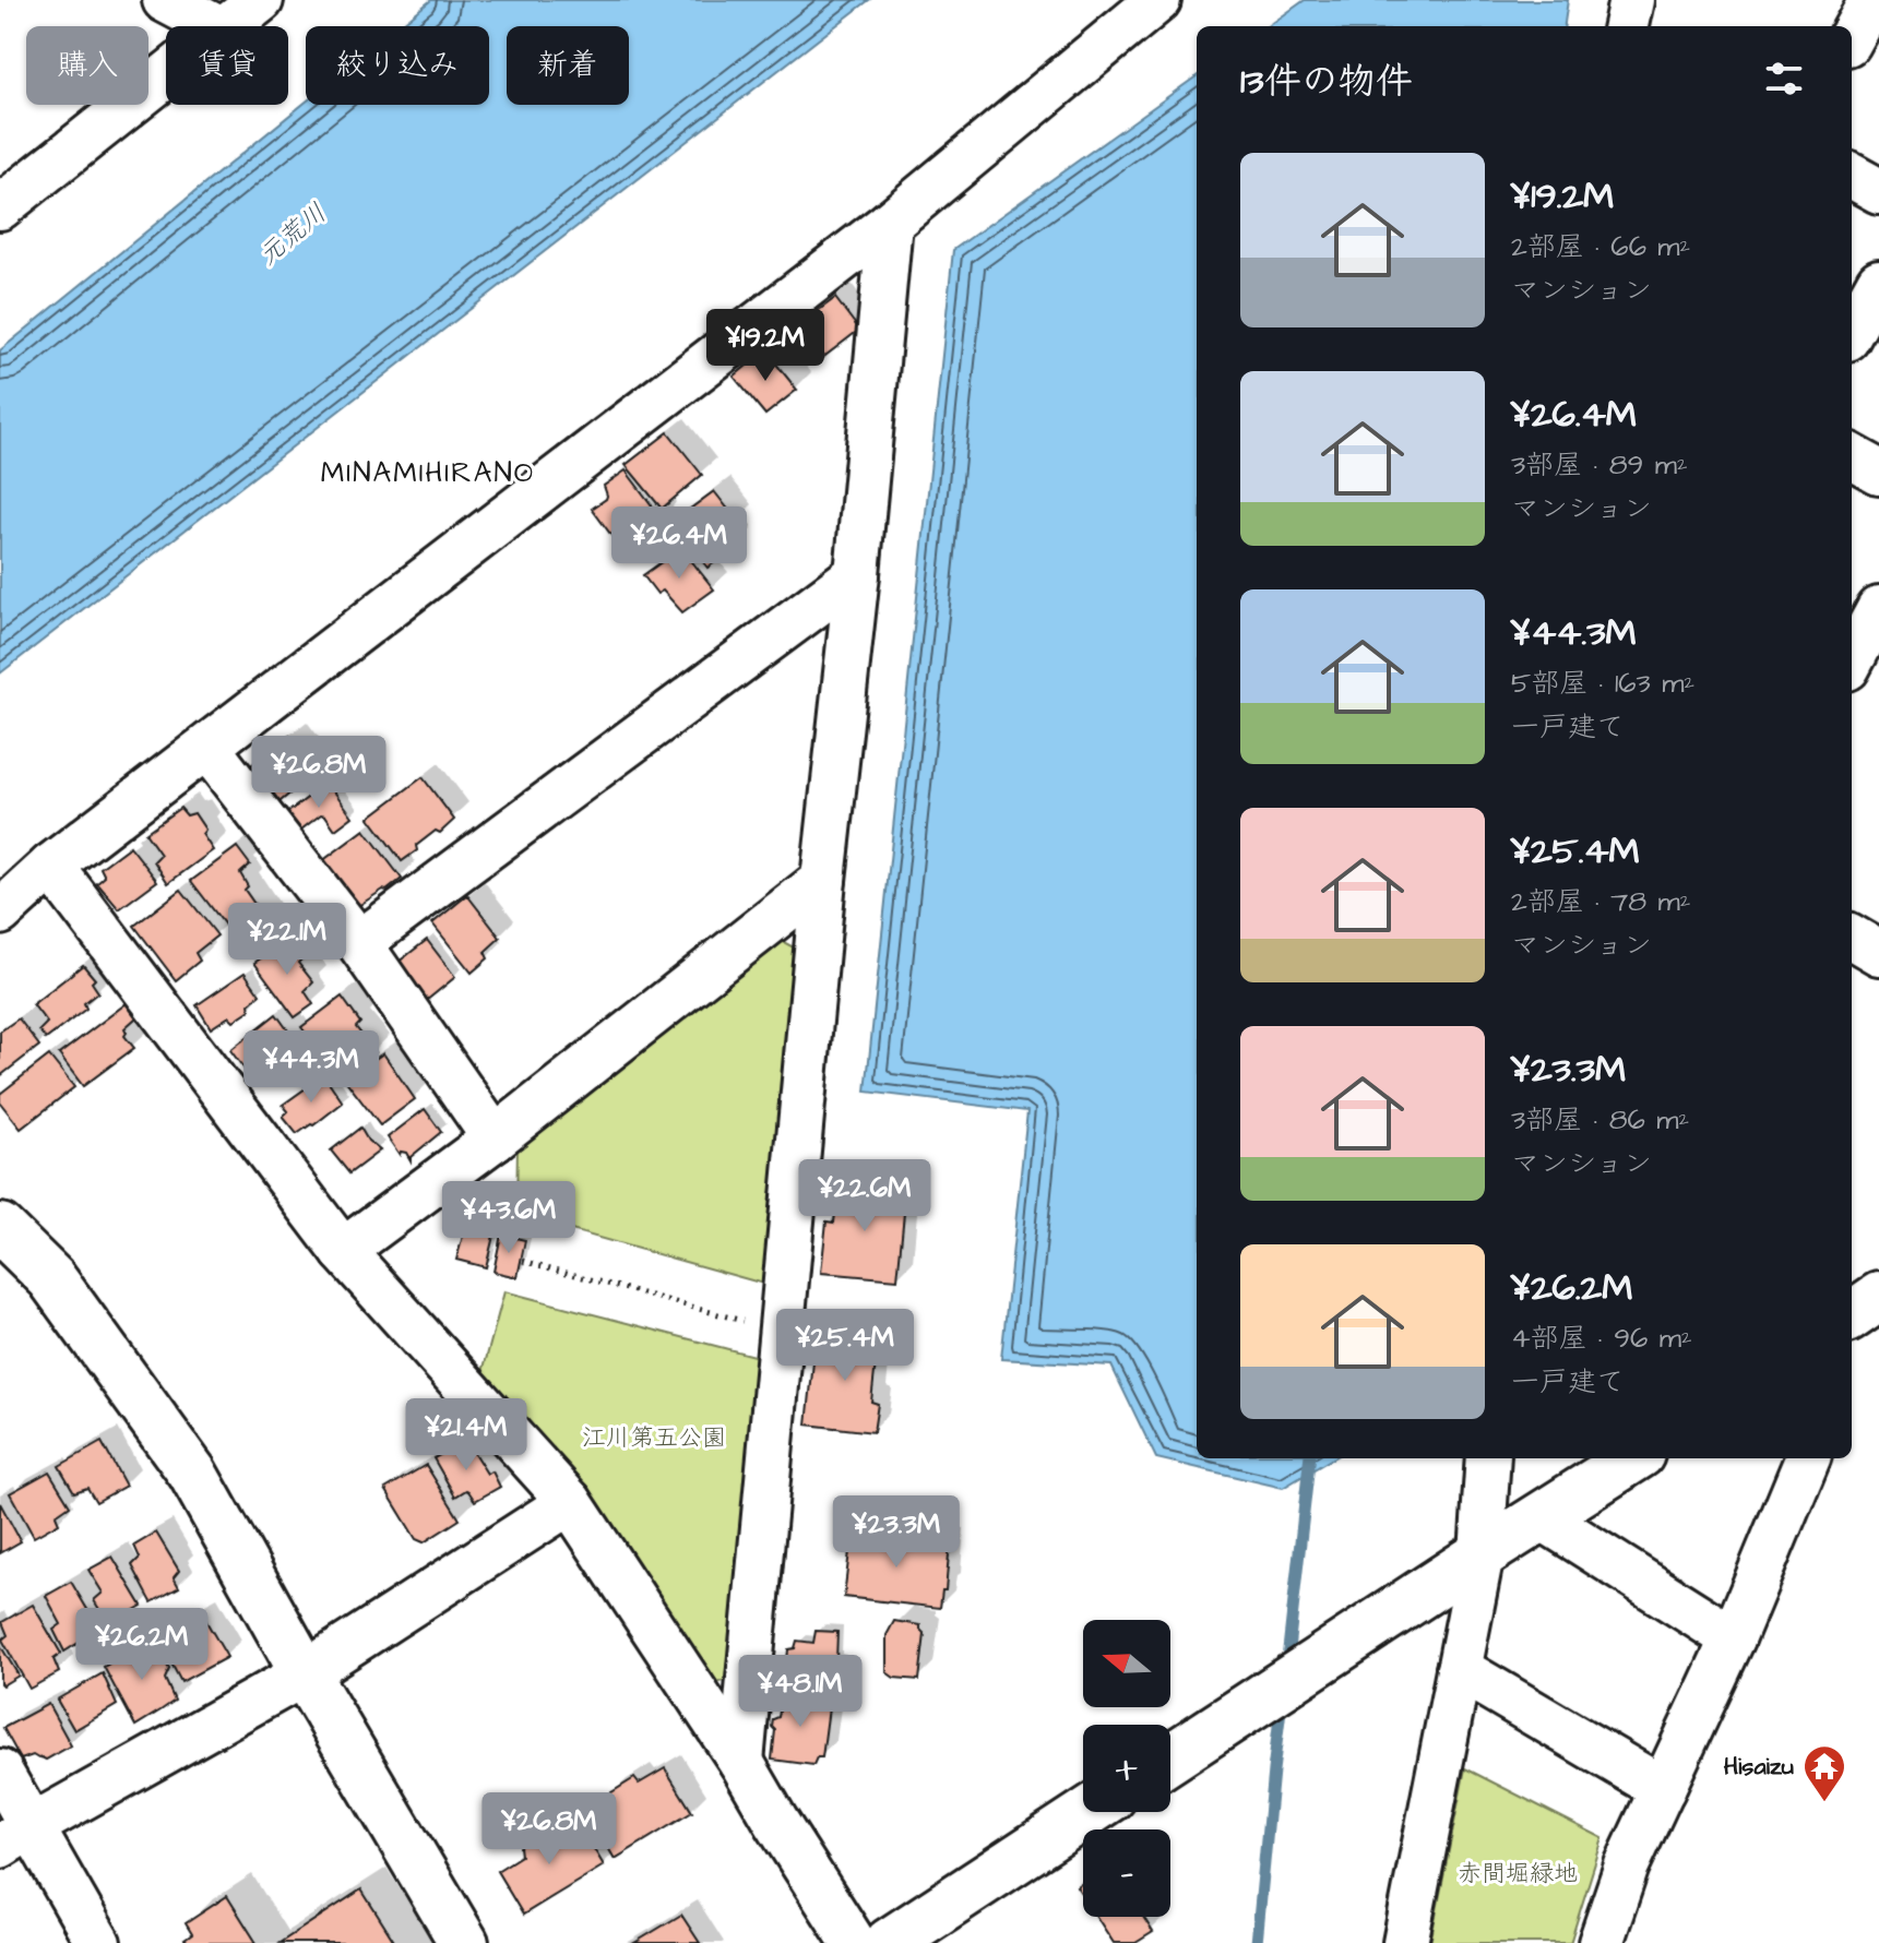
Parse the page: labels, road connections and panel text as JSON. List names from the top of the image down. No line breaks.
{"districts":["MINAMIHIRANO"],"water":["元荒川"],"parks":["江川第五公園","赤間堀緑地"],"places":{"temple":["Hisaizu"]},"north":"left","page":{"chip":["購入","賃貸","絞り込み","新着"],"heading":"13件の物件","list":[{"name":"¥19.2M","note":"2部屋 · 66 m² · マンション"},{"name":"¥26.4M","note":"3部屋 · 89 m² · マンション"},{"name":"¥44.3M","note":"5部屋 · 163 m² · 一戸建て"},{"name":"¥25.4M","note":"2部屋 · 78 m² · マンション"},{"name":"¥23.3M","note":"3部屋 · 86 m² · マンション"},{"name":"¥26.2M","note":"4部屋 · 96 m² · 一戸建て"}],"price":["¥19.2M","¥26.4M","¥26.8M","¥22.1M","¥44.3M","¥22.6M","¥43.6M","¥25.4M","¥21.4M","¥23.3M","¥26.2M","¥48.1M","¥26.8M"],"map_buttons":["+","−"]}}
